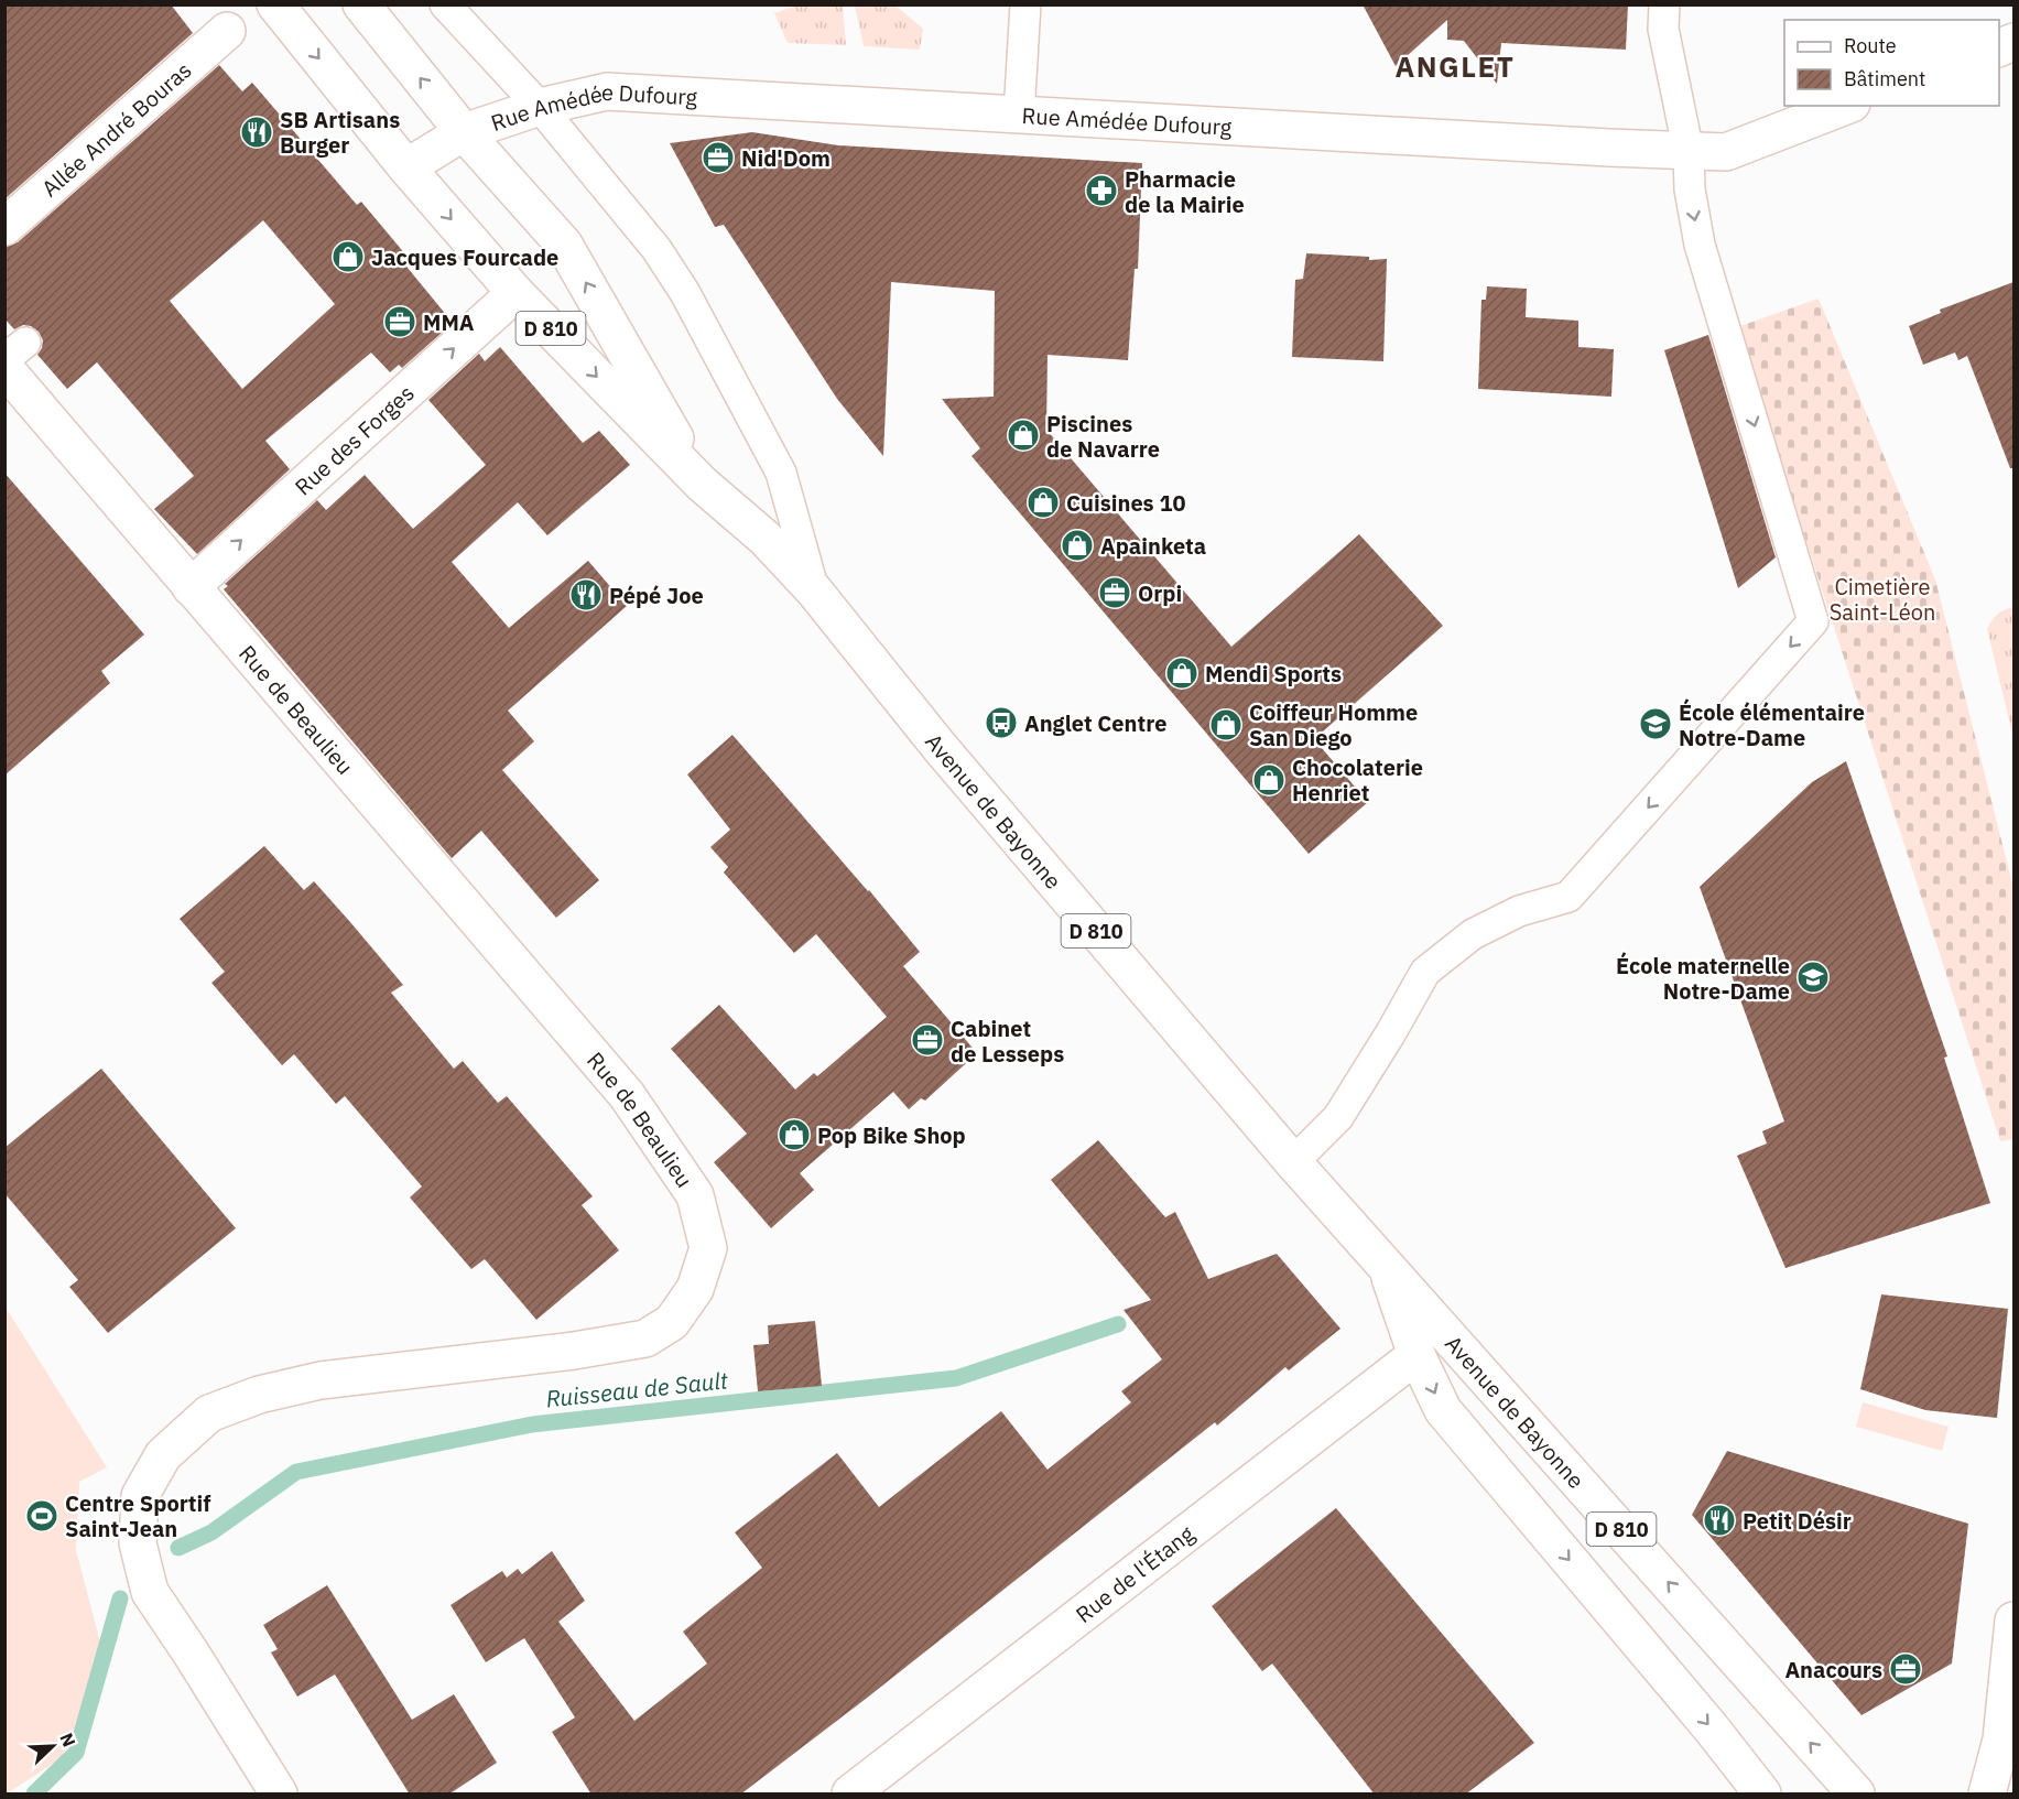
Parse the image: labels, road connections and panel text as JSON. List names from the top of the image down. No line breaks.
{"streets":{"street":["Rue Amédée Dufourg","Allée André Bouras","D 810","Rue des Forges","Rue de Beaulieu","Avenue de Bayonne","Rue de l'Étang"]},"crossings":[["Rue Amédée Dufourg","D 810"],["D 810","Rue des Forges"],["D 810","Avenue de Bayonne"],["Rue des Forges","Rue de Beaulieu"],["Avenue de Bayonne","Rue de l'Étang"]],"one_way":["Rue des Forges"],"districts":["ANGLET"],"water":["Ruisseau de Sault"],"parks":["Cimetière Saint-Léon"],"places":{"restaurant":["SB Artisans Burger","Pépé Joe","Petit Désir"],"office":["Nid'Dom","MMA","Orpi","Cabinet de Lesseps","Anacours"],"pharmacy":["Pharmacie de la Mairie"],"shop":["Jacques Fourcade","Piscines de Navarre","Cuisines 10","Apainketa","Mendi Sports","Coiffeur Homme San Diego","Chocolaterie Henriet","Pop Bike Shop"],"bus stop":["Anglet Centre"],"school or university":["École élémentaire Notre-Dame","École maternelle Notre-Dame"],"sports":["Centre Sportif Saint-Jean"]},"legend":["Route","Bâtiment"],"north":"top right"}
